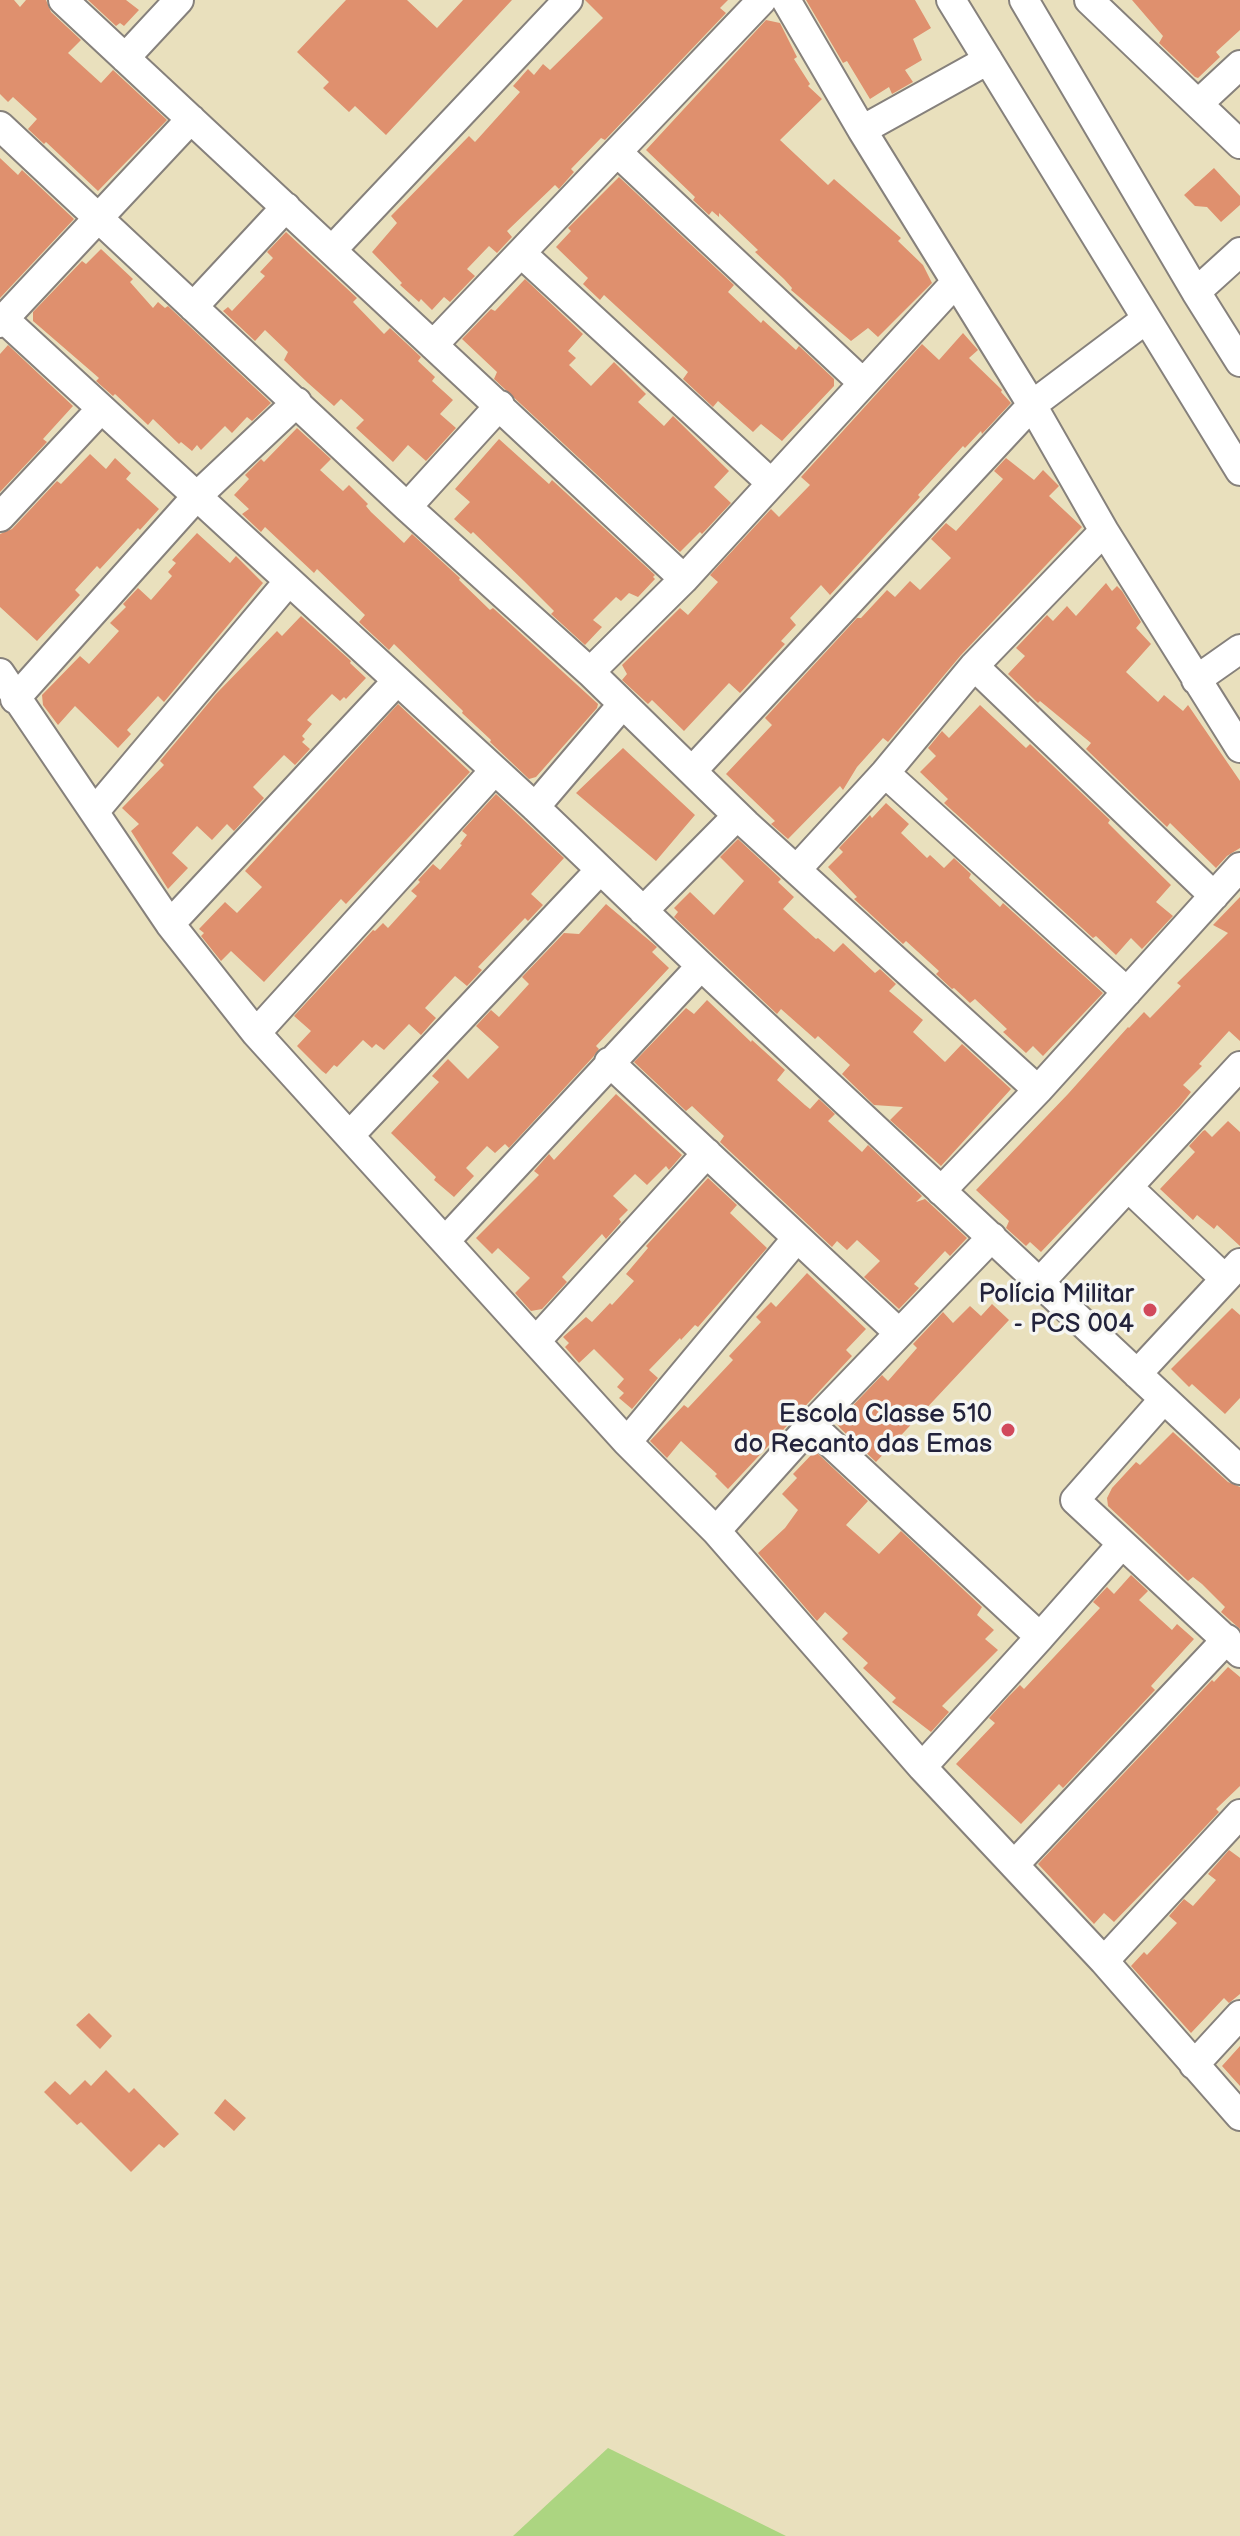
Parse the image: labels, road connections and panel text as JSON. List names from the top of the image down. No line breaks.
{"places":["Polícia Militar - PCS 004","Escola Classe 510 do Recanto das Emas"]}
